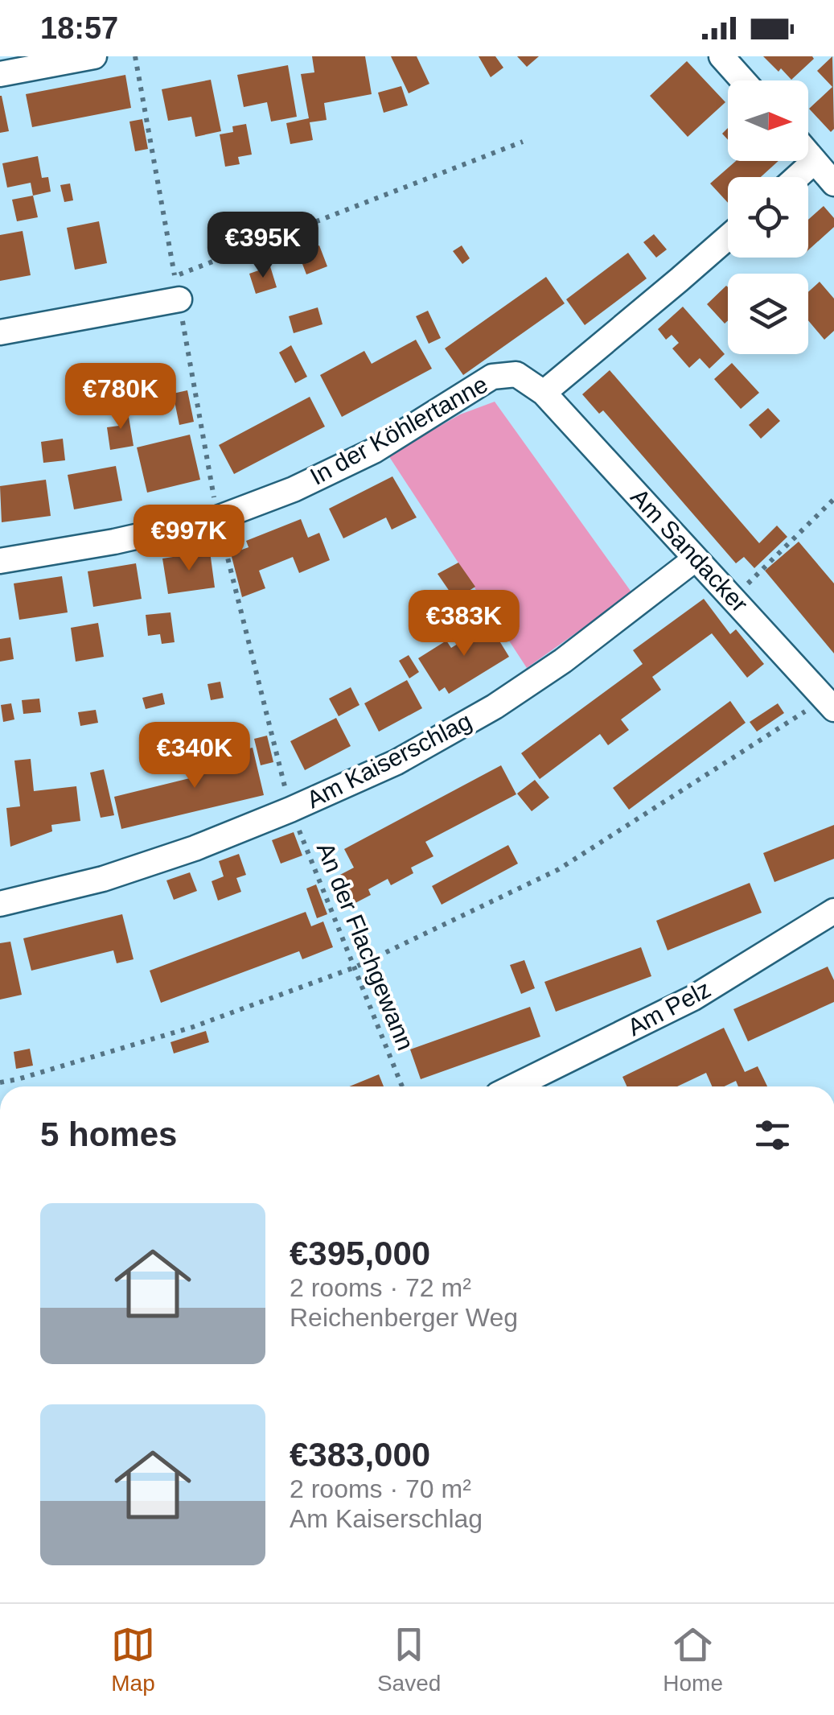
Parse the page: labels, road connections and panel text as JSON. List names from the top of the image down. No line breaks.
{"streets":{"street":["In der Köhlertanne","Am Sandacker","Am Kaiserschlag","Am Pelz"],"path":["An der Flachgewann"]},"crossings":[["In der Köhlertanne","Am Sandacker"],["In der Köhlertanne","An der Flachgewann"],["Am Sandacker","Am Kaiserschlag"],["Am Kaiserschlag","An der Flachgewann"]],"north":"right","page":{"status":"18:57","price":["€395K","€780K","€997K","€383K","€340K"],"heading":"5 homes","list":[{"name":"€395,000","note":"2 rooms · 72 m² · Reichenberger Weg"},{"name":"€383,000","note":"2 rooms · 70 m² · Am Kaiserschlag"}],"tabs":["Map","Saved","Home"]}}
